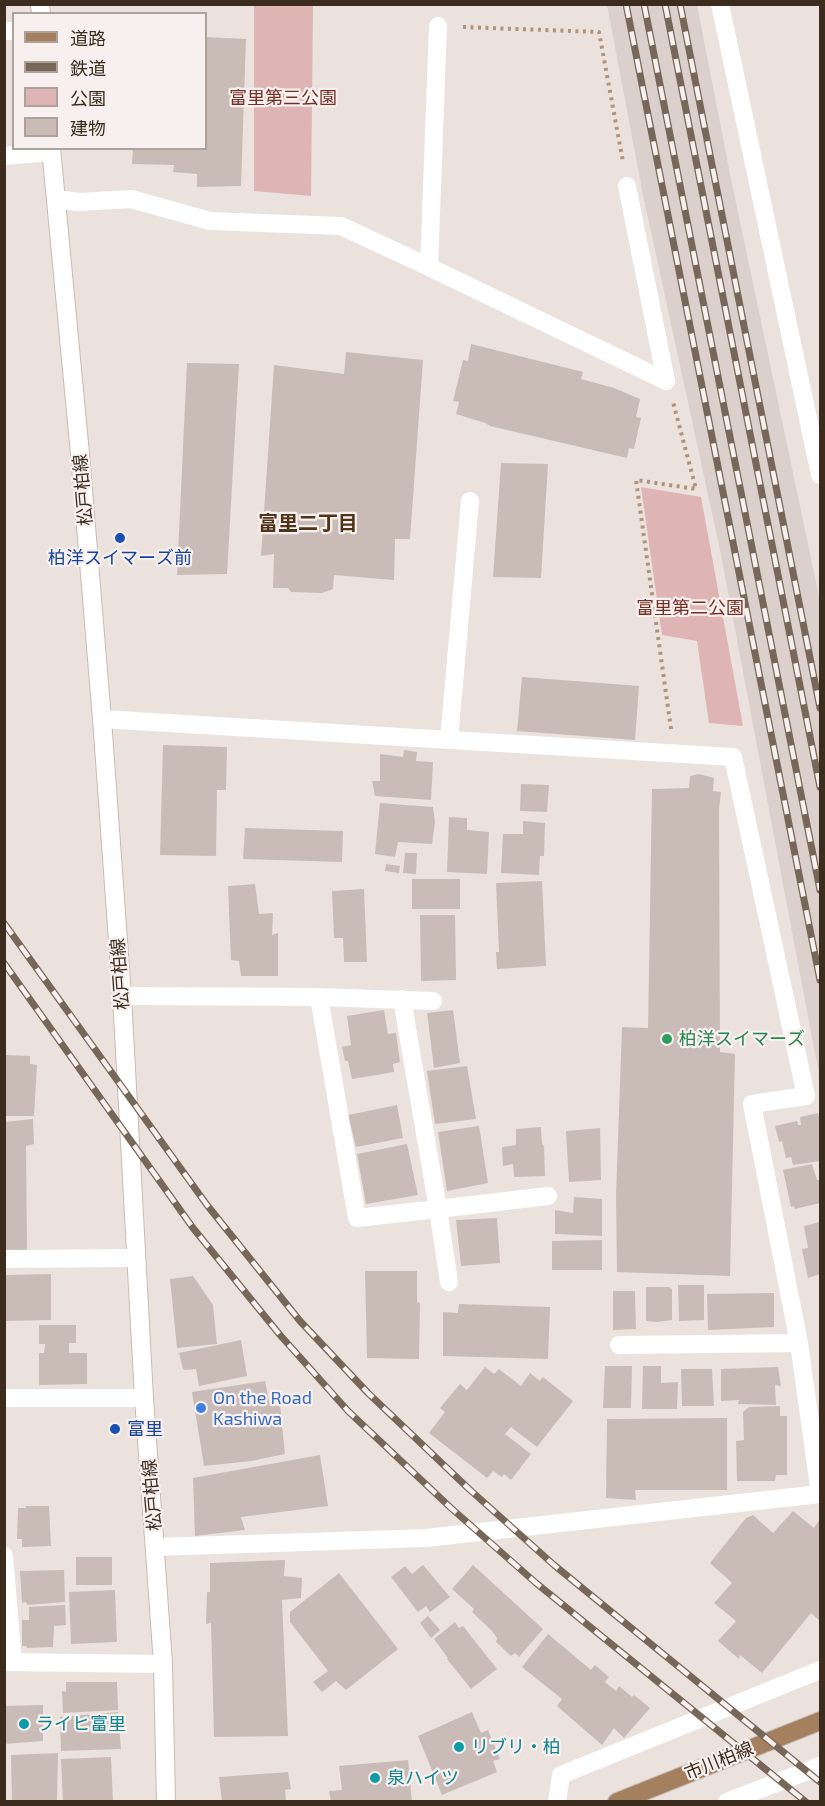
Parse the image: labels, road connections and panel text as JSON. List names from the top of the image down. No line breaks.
{"streets":{"main road":["市川柏線"],"street":["松戸柏線"]},"districts":["富里二丁目"],"parks":["富里第三公園","富里第二公園"],"places":["柏洋スイマーズ前","柏洋スイマーズ","On the Road Kashiwa","富里","ライヒ富里","リブリ・柏","泉ハイツ"],"legend":["道路","鉄道","公園","建物"]}
